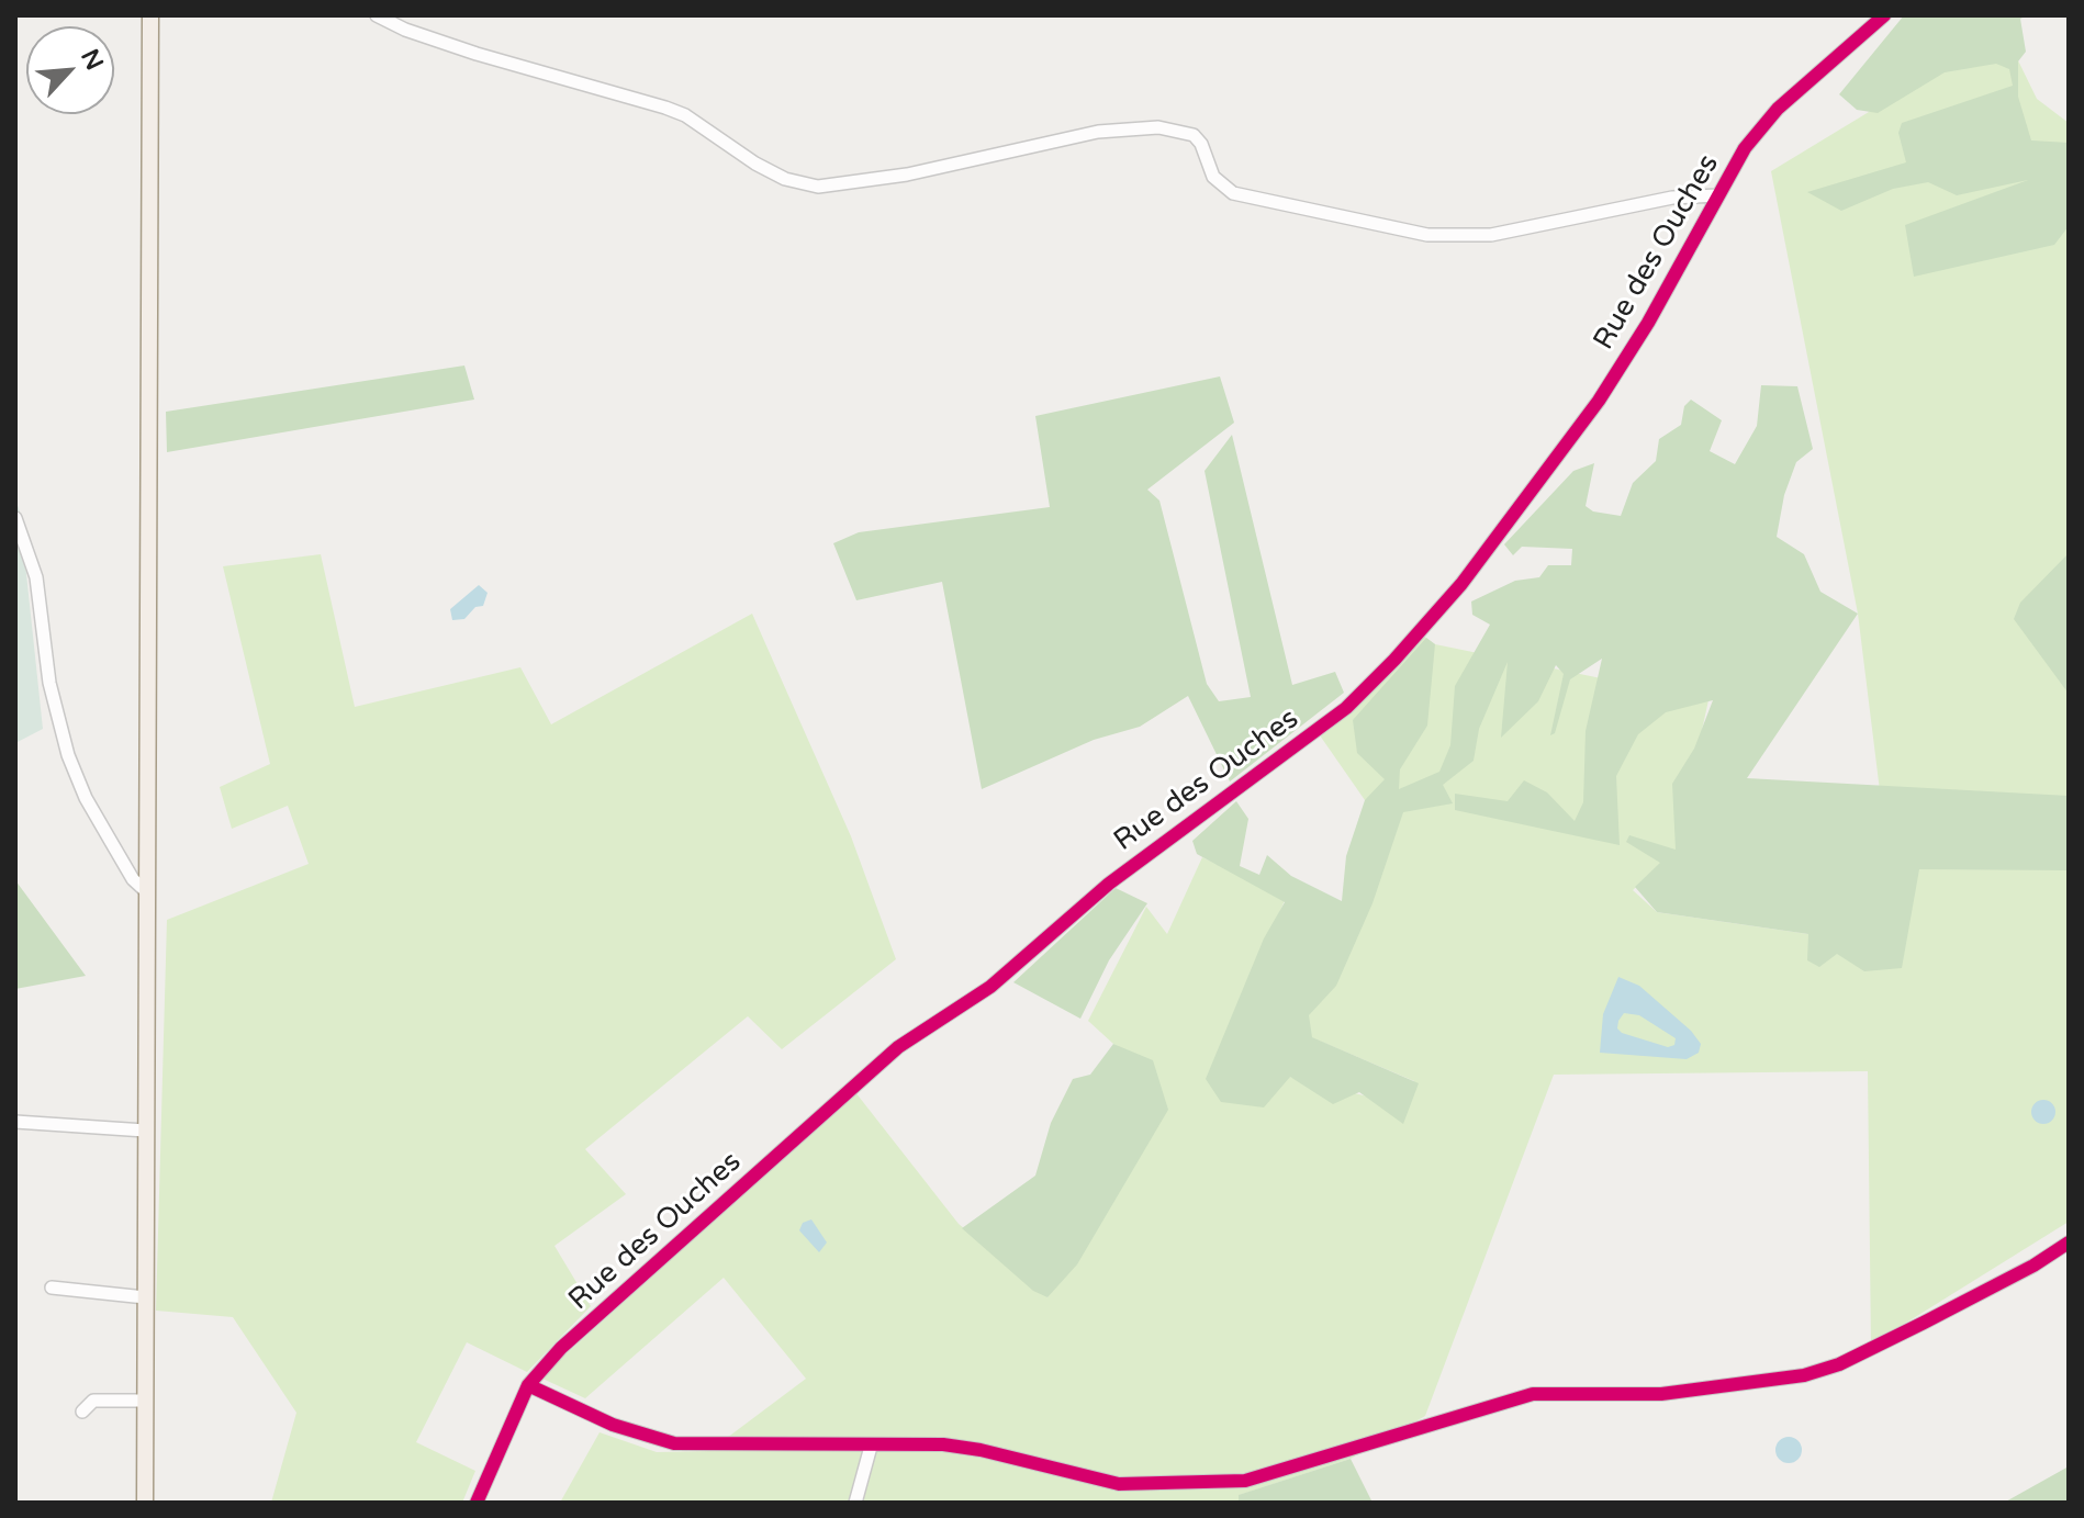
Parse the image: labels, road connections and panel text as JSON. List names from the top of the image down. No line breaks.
{"streets":{"street":["Rue des Ouches"]},"north":"top right"}
